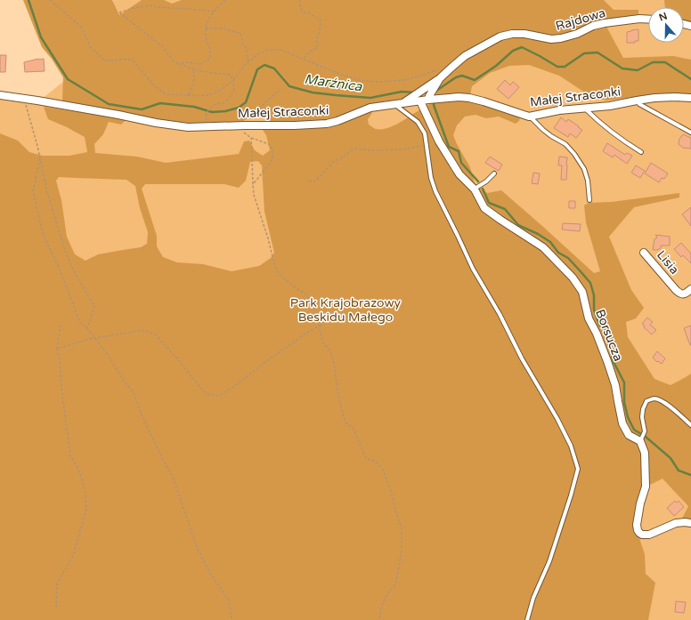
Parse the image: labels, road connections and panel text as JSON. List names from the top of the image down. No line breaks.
{"streets":{"street":["Rajdowa","Małej Straconki","Lisia","Borsucza"]},"crossings":[["Rajdowa","Małej Straconki"],["Małej Straconki","Borsucza"]],"water":["Marźnica"],"parks":["Park Krajobrazowy Beskidu Małego"],"north":"top"}
